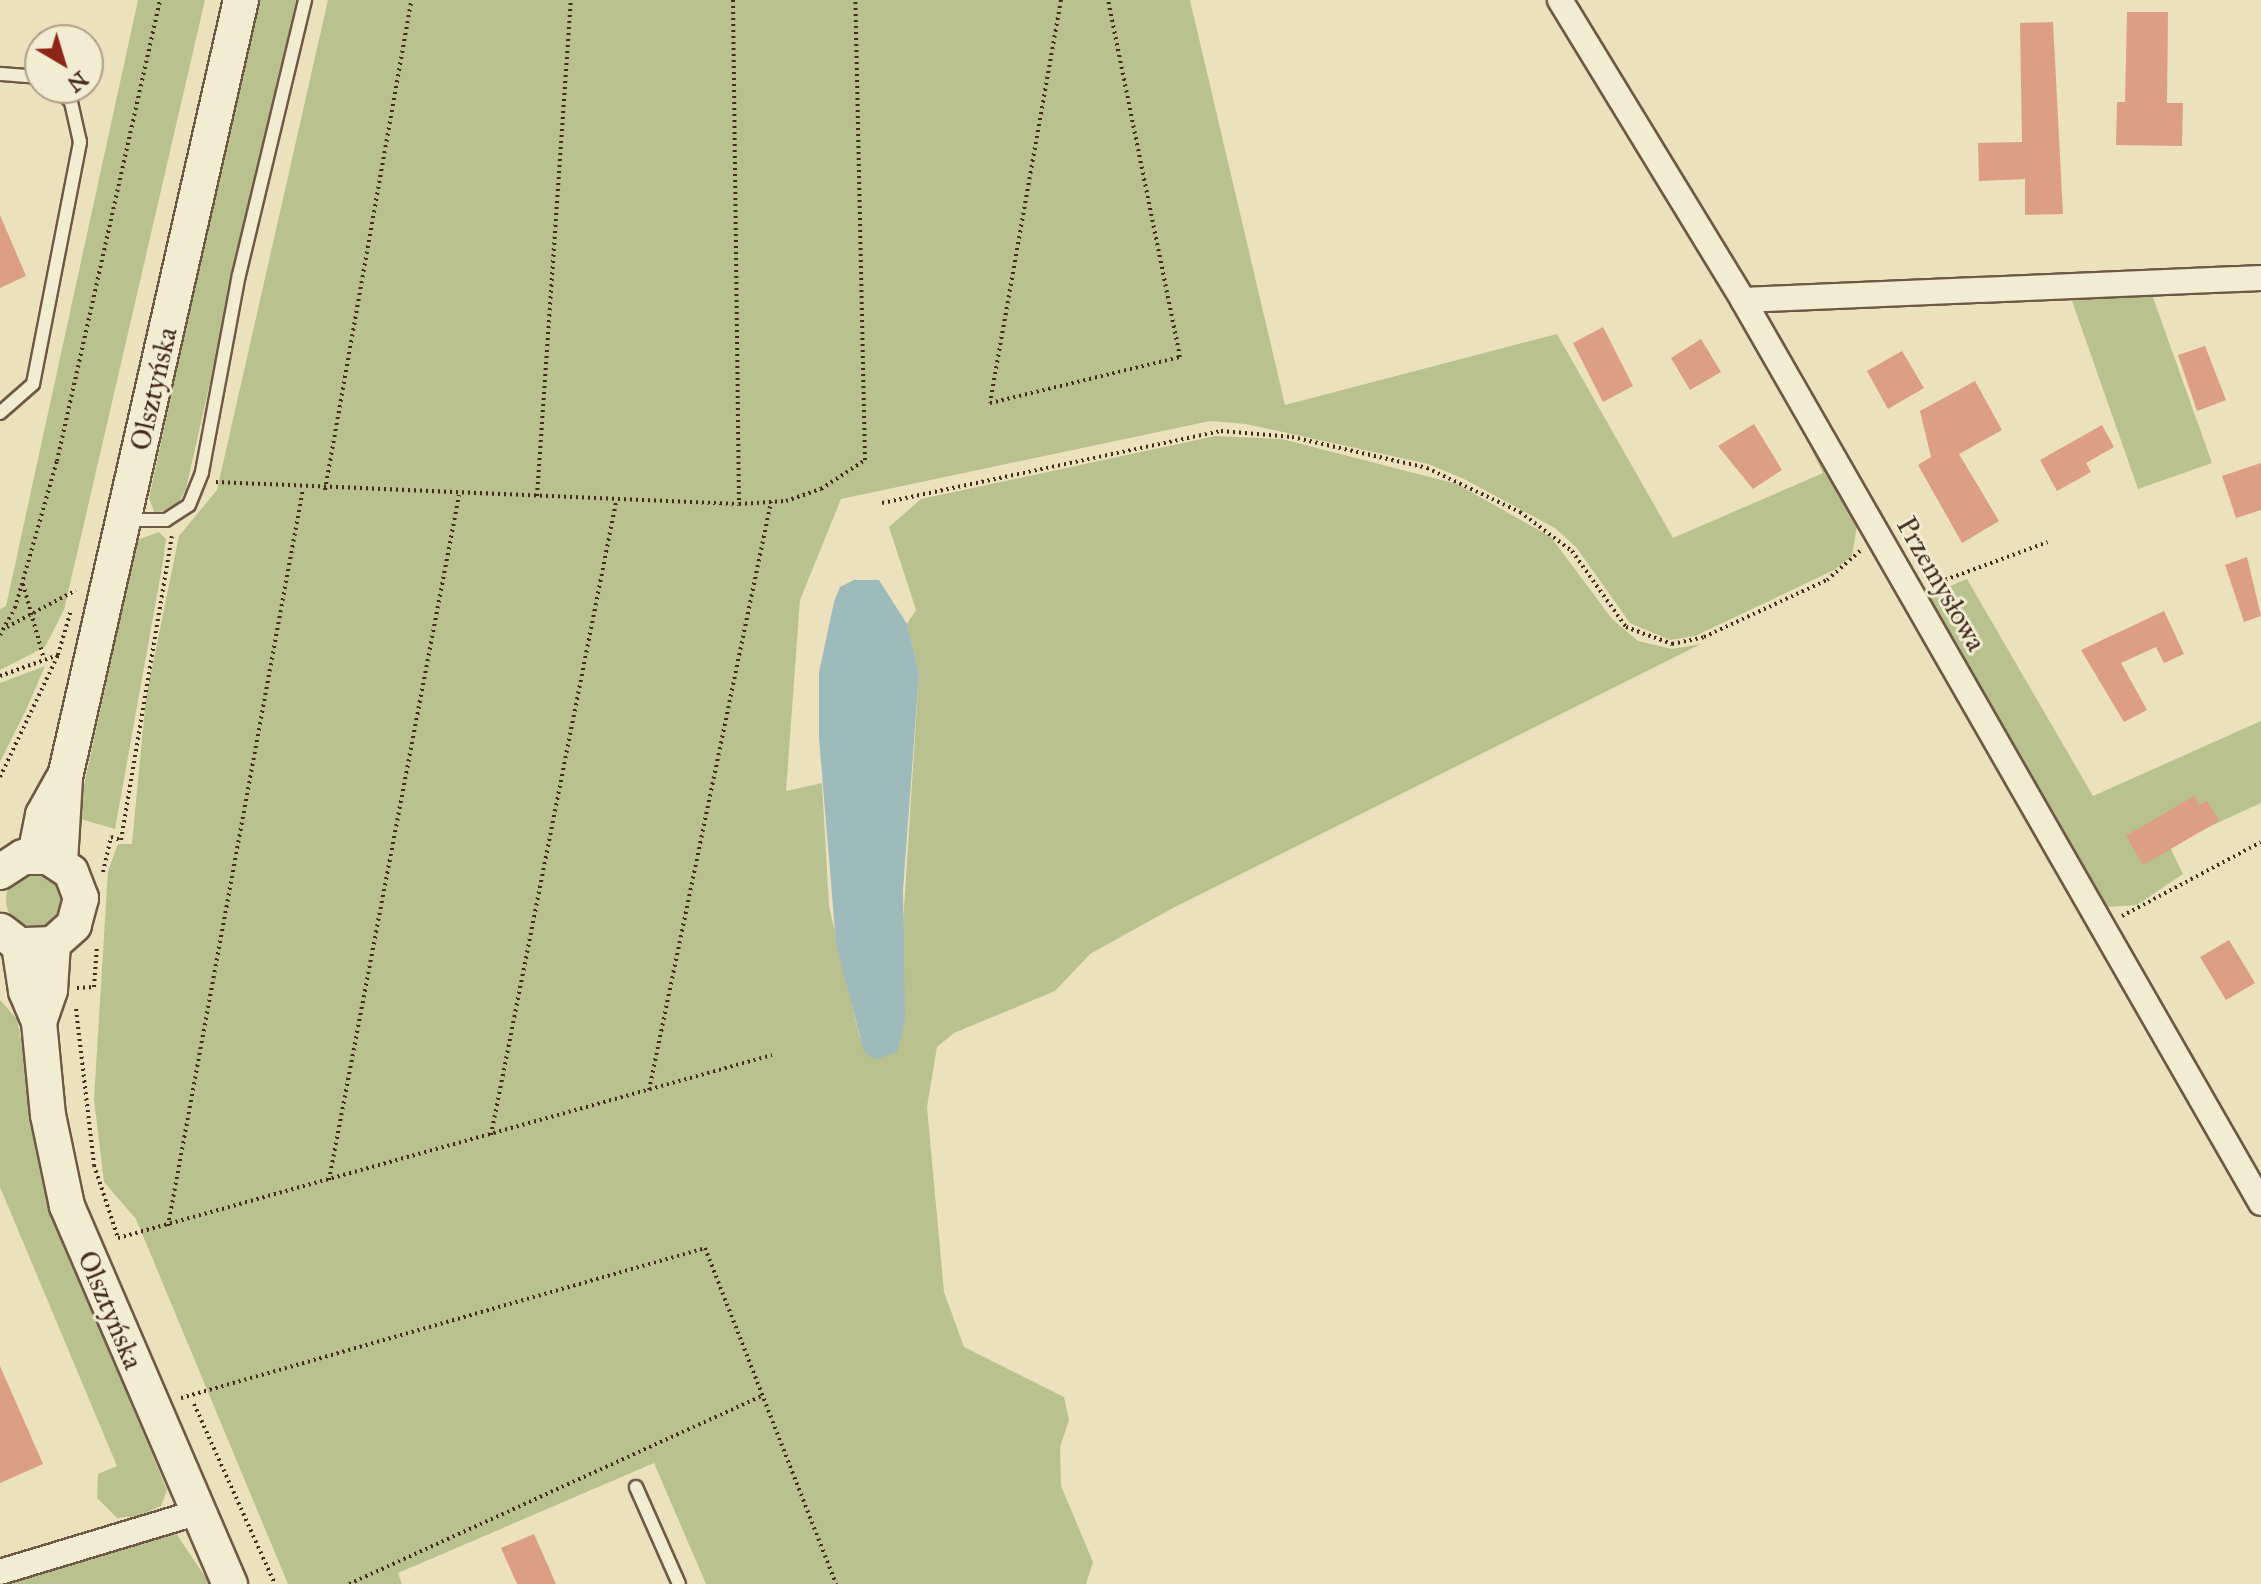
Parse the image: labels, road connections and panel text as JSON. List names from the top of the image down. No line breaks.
{"streets":{"main road":["Olsztyńska"],"street":["Przemysłowa"]},"north":"bottom right"}
